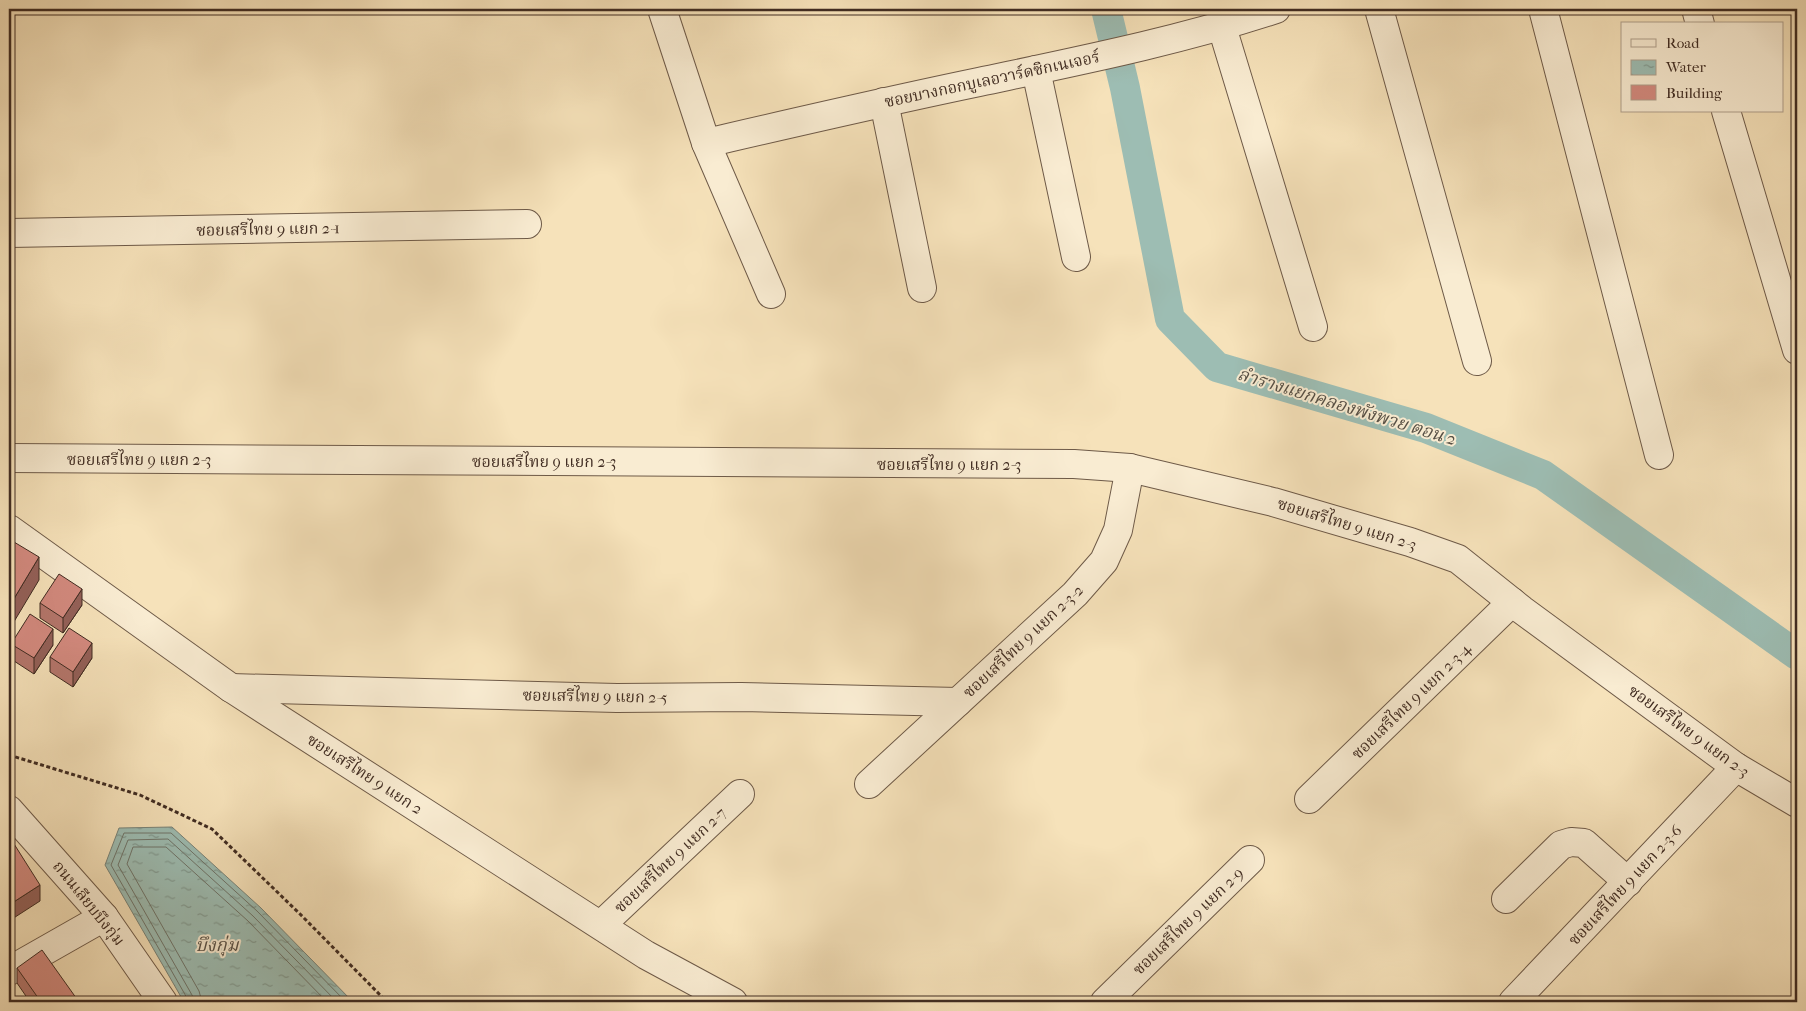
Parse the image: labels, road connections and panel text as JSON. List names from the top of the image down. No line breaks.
{"streets":{"street":["ซอยบางกอกบูเลอวาร์ดซิกเนเจอร์","ซอยเสรีไทย 9 แยก 2-1","ซอยเสรีไทย 9 แยก 2-3","ซอยเสรีไทย 9 แยก 2-3-2","ซอยเสรีไทย 9 แยก 2-5","ซอยเสรีไทย 9 แยก 2-3-4","ซอยเสรีไทย 9 แยก 2","ซอยเสรีไทย 9 แยก 2-7","ซอยเสรีไทย 9 แยก 2-3-6","ถนนเลียบบึงกุ่ม","ซอยเสรีไทย 9 แยก 2-9"]},"crossings":[["ซอยเสรีไทย 9 แยก 2-3","ซอยเสรีไทย 9 แยก 2-3-2"],["ซอยเสรีไทย 9 แยก 2-3","ซอยเสรีไทย 9 แยก 2-3-4"],["ซอยเสรีไทย 9 แยก 2-3","ซอยเสรีไทย 9 แยก 2-3-6"],["ซอยเสรีไทย 9 แยก 2-3-2","ซอยเสรีไทย 9 แยก 2-5"],["ซอยเสรีไทย 9 แยก 2-5","ซอยเสรีไทย 9 แยก 2"],["ซอยเสรีไทย 9 แยก 2","ซอยเสรีไทย 9 แยก 2-7"]],"water":["ลำรางแยกคลองพังพวย ตอน 2","บึงกุ่ม"],"legend":["Road","Water","Building"]}
